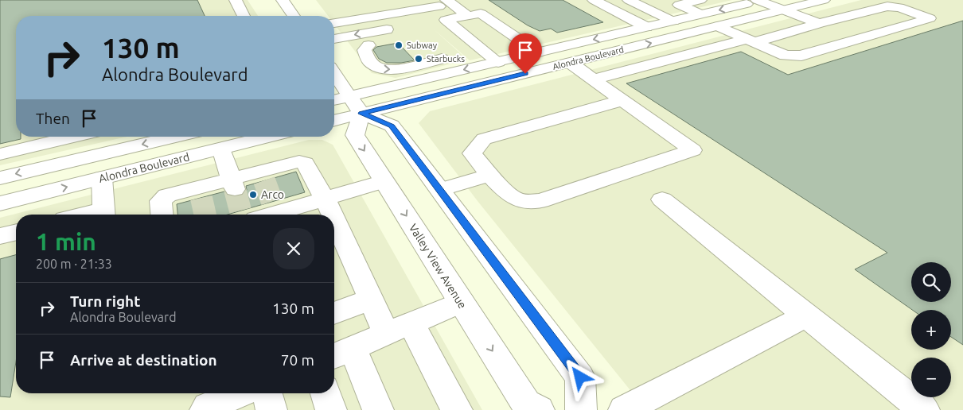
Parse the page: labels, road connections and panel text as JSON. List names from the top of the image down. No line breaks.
{"streets":{"main road":["Alondra Boulevard","Valley View Avenue"]},"crossings":[["Alondra Boulevard","Valley View Avenue"]],"places":["Subway","Starbucks","Arco"],"page":{"turn":["130 m","Alondra Boulevard"],"then":"Then","heading":["1 min","200 m · 21:33"],"map_buttons":["+","−"],"list":[{"name":"Turn right","note":"Alondra Boulevard","value":"130 m"},{"name":"Arrive at destination","value":"70 m"}]}}
